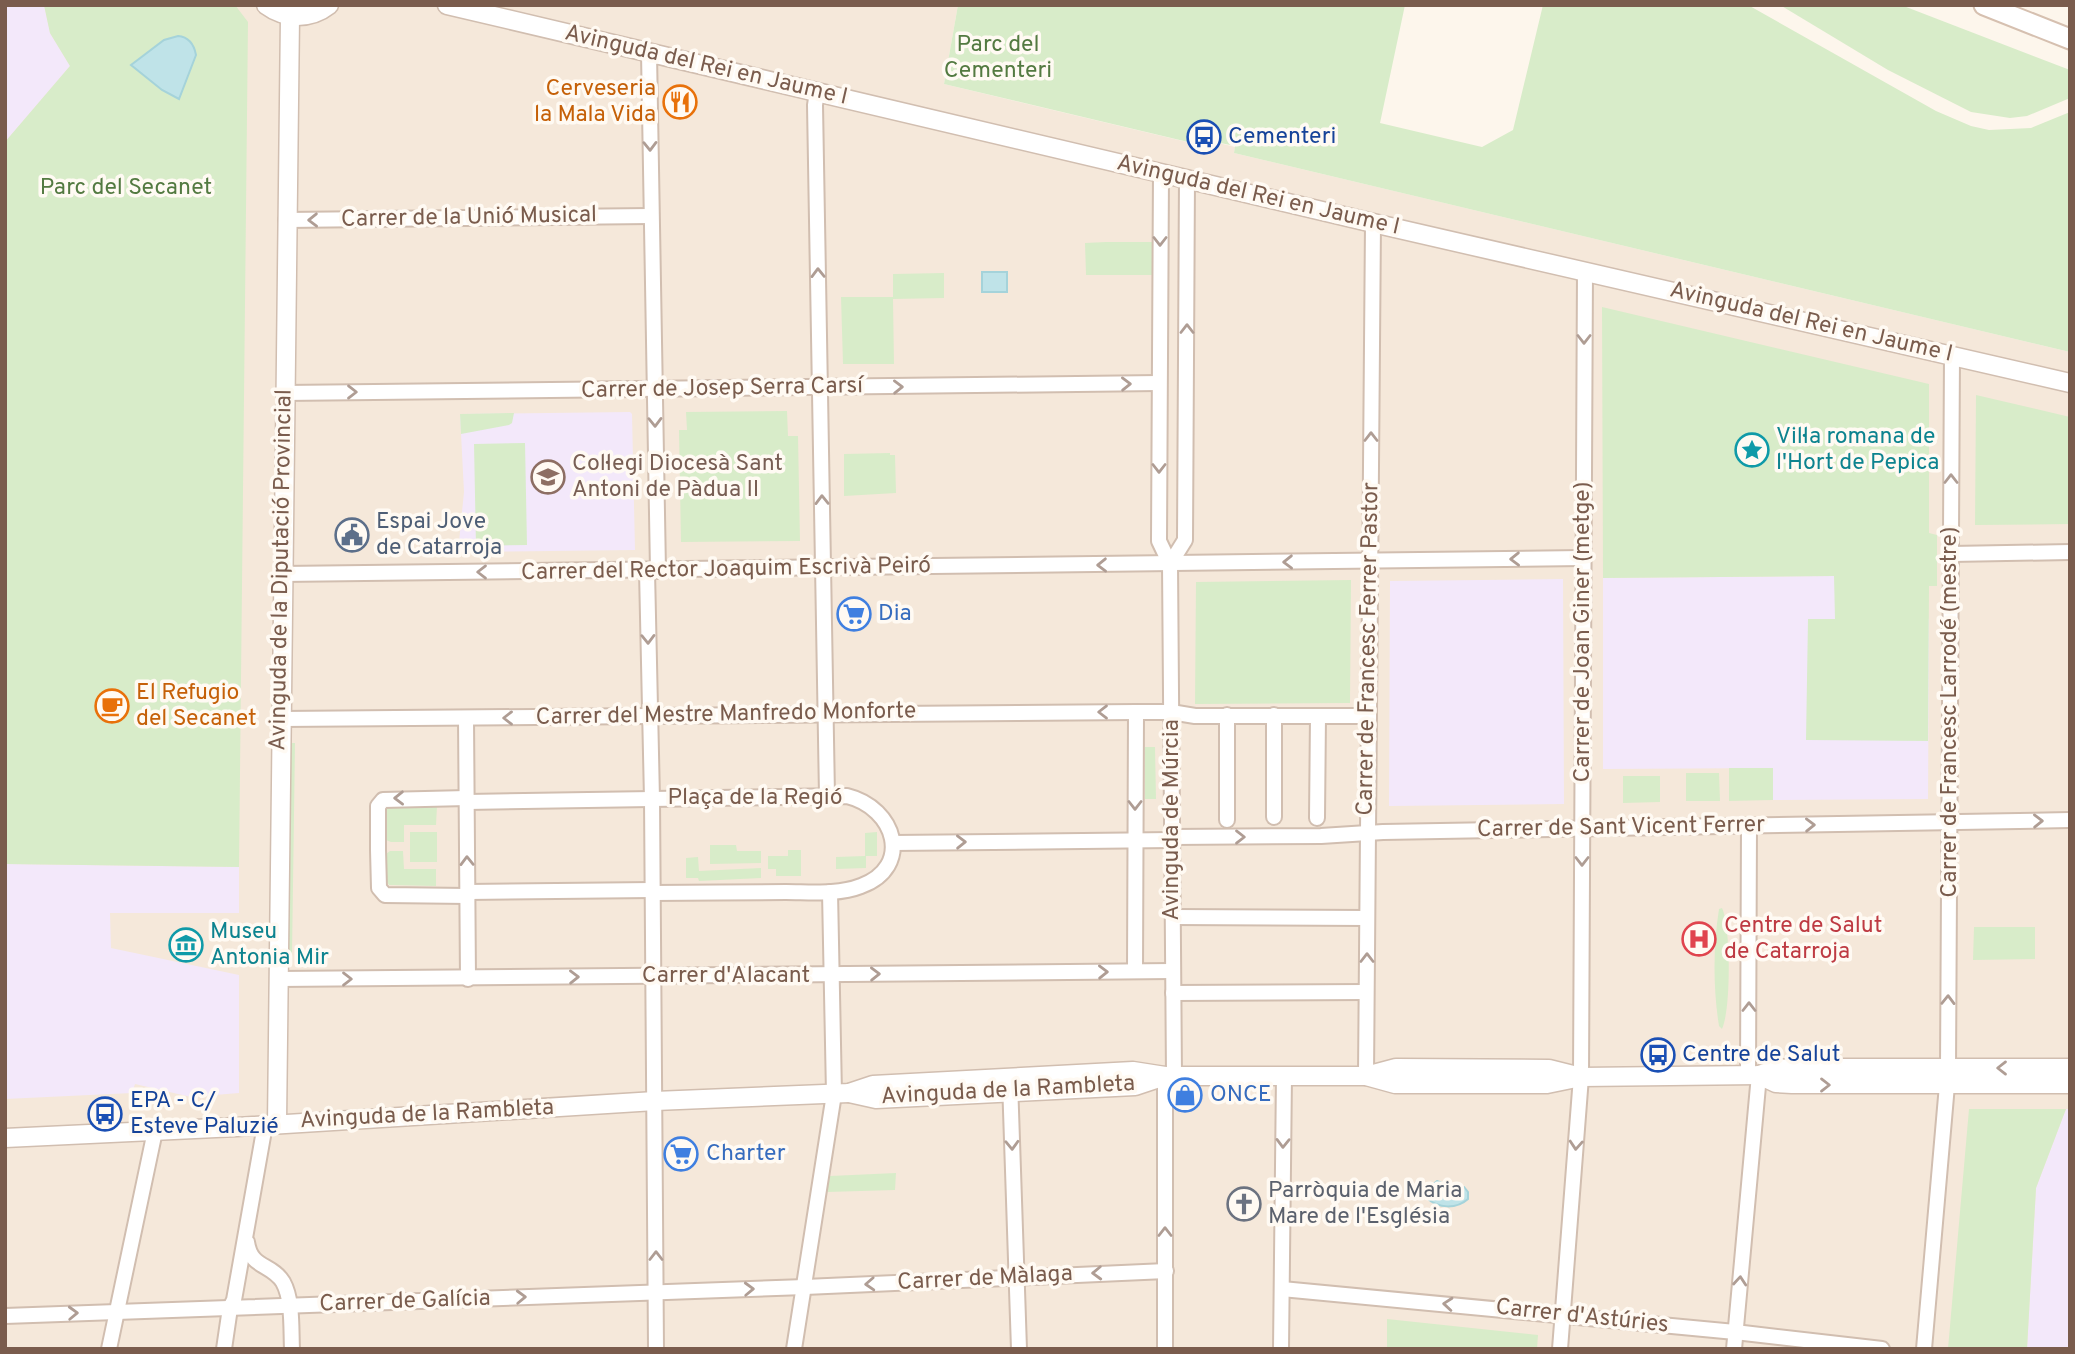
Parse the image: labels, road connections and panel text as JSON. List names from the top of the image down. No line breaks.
{"streets":{"street":["Avinguda del Rei en Jaume I","Carrer de la Unió Musical","Carrer de Josep Serra Carsí","Avinguda de la Diputació Provincial","Carrer del Rector Joaquim Escrivà Peiró","Carrer de Joan Giner (metge)","Carrer de Francesc Ferrer Pastor","Carrer de Francesc Larrodé (mestre)","Carrer del Mestre Manfredo Monforte","Plaça de la Regió","Avinguda de Múrcia","Carrer de Sant Vicent Ferrer","Carrer d'Alacant","Avinguda de la Rambleta","Carrer de Màlaga","Carrer de Galícia","Carrer d'Astúries"]},"crossings":[["Avinguda del Rei en Jaume I","Carrer de Joan Giner (metge)"],["Avinguda del Rei en Jaume I","Carrer de Francesc Ferrer Pastor"],["Avinguda del Rei en Jaume I","Carrer de Francesc Larrodé (mestre)"],["Avinguda del Rei en Jaume I","Avinguda de Múrcia"],["Carrer de la Unió Musical","Avinguda de la Diputació Provincial"],["Carrer de Josep Serra Carsí","Avinguda de la Diputació Provincial"],["Carrer de Josep Serra Carsí","Avinguda de Múrcia"],["Avinguda de la Diputació Provincial","Carrer del Rector Joaquim Escrivà Peiró"],["Avinguda de la Diputació Provincial","Carrer del Mestre Manfredo Monforte"],["Avinguda de la Diputació Provincial","Carrer d'Alacant"],["Avinguda de la Diputació Provincial","Avinguda de la Rambleta"],["Carrer del Rector Joaquim Escrivà Peiró","Carrer de Joan Giner (metge)"],["Carrer del Rector Joaquim Escrivà Peiró","Carrer de Francesc Ferrer Pastor"],["Carrer del Rector Joaquim Escrivà Peiró","Avinguda de Múrcia"],["Carrer de Joan Giner (metge)","Carrer de Sant Vicent Ferrer"],["Carrer de Joan Giner (metge)","Avinguda de la Rambleta"],["Carrer de Joan Giner (metge)","Carrer d'Astúries"],["Carrer de Francesc Ferrer Pastor","Carrer del Mestre Manfredo Monforte"],["Carrer de Francesc Ferrer Pastor","Carrer de Sant Vicent Ferrer"],["Carrer de Francesc Ferrer Pastor","Avinguda de la Rambleta"],["Carrer de Francesc Larrodé (mestre)","Carrer de Sant Vicent Ferrer"],["Carrer de Francesc Larrodé (mestre)","Avinguda de la Rambleta"],["Carrer del Mestre Manfredo Monforte","Avinguda de Múrcia"],["Plaça de la Regió","Carrer de Sant Vicent Ferrer"],["Plaça de la Regió","Carrer d'Alacant"],["Plaça de la Regió","Avinguda de la Rambleta"],["Plaça de la Regió","Carrer de Galícia"],["Avinguda de Múrcia","Carrer de Sant Vicent Ferrer"],["Avinguda de Múrcia","Carrer d'Alacant"],["Avinguda de Múrcia","Avinguda de la Rambleta"],["Avinguda de Múrcia","Carrer de Màlaga"],["Carrer de Màlaga","Carrer de Galícia"]],"one_way":["Carrer de la Unió Musical","Carrer de Josep Serra Carsí","Carrer del Rector Joaquim Escrivà Peiró","Carrer de Joan Giner (metge)","Carrer de Francesc Ferrer Pastor","Carrer de Francesc Larrodé (mestre)","Carrer de Sant Vicent Ferrer","Carrer d'Alacant","Carrer de Màlaga","Carrer de Galícia","Carrer d'Astúries"],"parks":["Parc del Cementeri","Parc del Secanet"],"places":{"restaurant":["Cerveseria la Mala Vida"],"bus stop":["Cementeri","Centre de Salut","EPA - C/ Esteve Paluzié"],"place":["Vil·la romana de l'Hort de Pepica"],"school or university":["Col·legi Diocesà Sant Antoni de Pàdua II"],"public building":["Espai Jove de Catarroja"],"supermarket":["Dia","Charter"],"cafe":["El Refugio del Secanet"],"hospital":["Centre de Salut de Catarroja"],"museum":["Museu Antonia Mir"],"shop":["ONCE"],"church":["Parròquia de Maria Mare de l'Església"]}}
